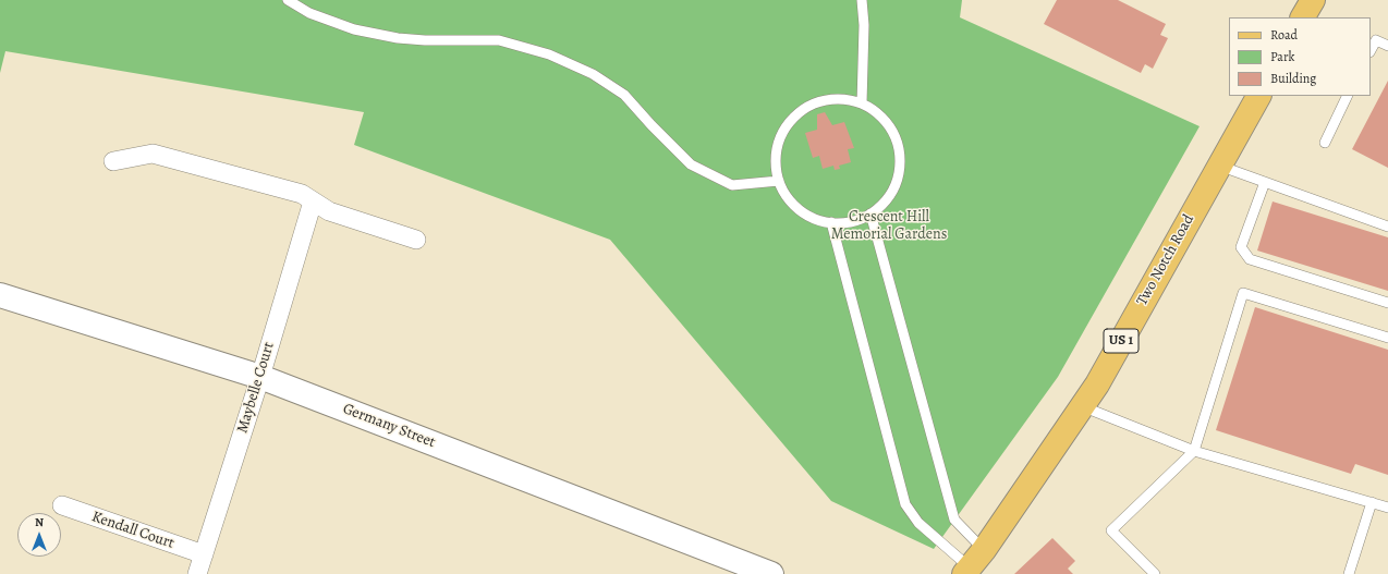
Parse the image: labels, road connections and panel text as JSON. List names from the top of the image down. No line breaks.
{"streets":{"main road":["Two Notch Road","US 1"],"street":["Maybelle Court","Germany Street","Kendall Court"]},"crossings":[["Maybelle Court","Germany Street"],["Maybelle Court","Kendall Court"]],"parks":["Crescent Hill Memorial Gardens"],"legend":["Road","Park","Building"],"north":"top"}
